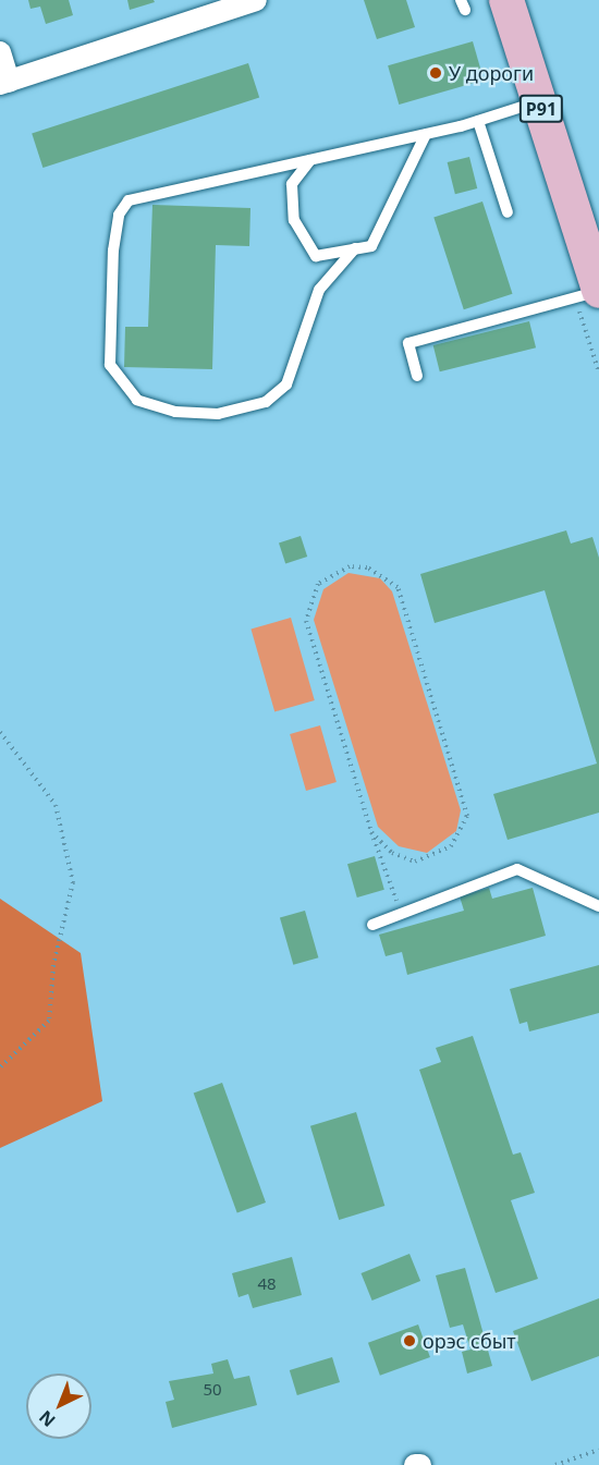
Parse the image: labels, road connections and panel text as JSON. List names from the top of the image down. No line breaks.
{"streets":{"main road":["Р91"]},"places":["У дороги","орэс сбыт"],"house_numbers":["48","50"],"north":"bottom left"}
